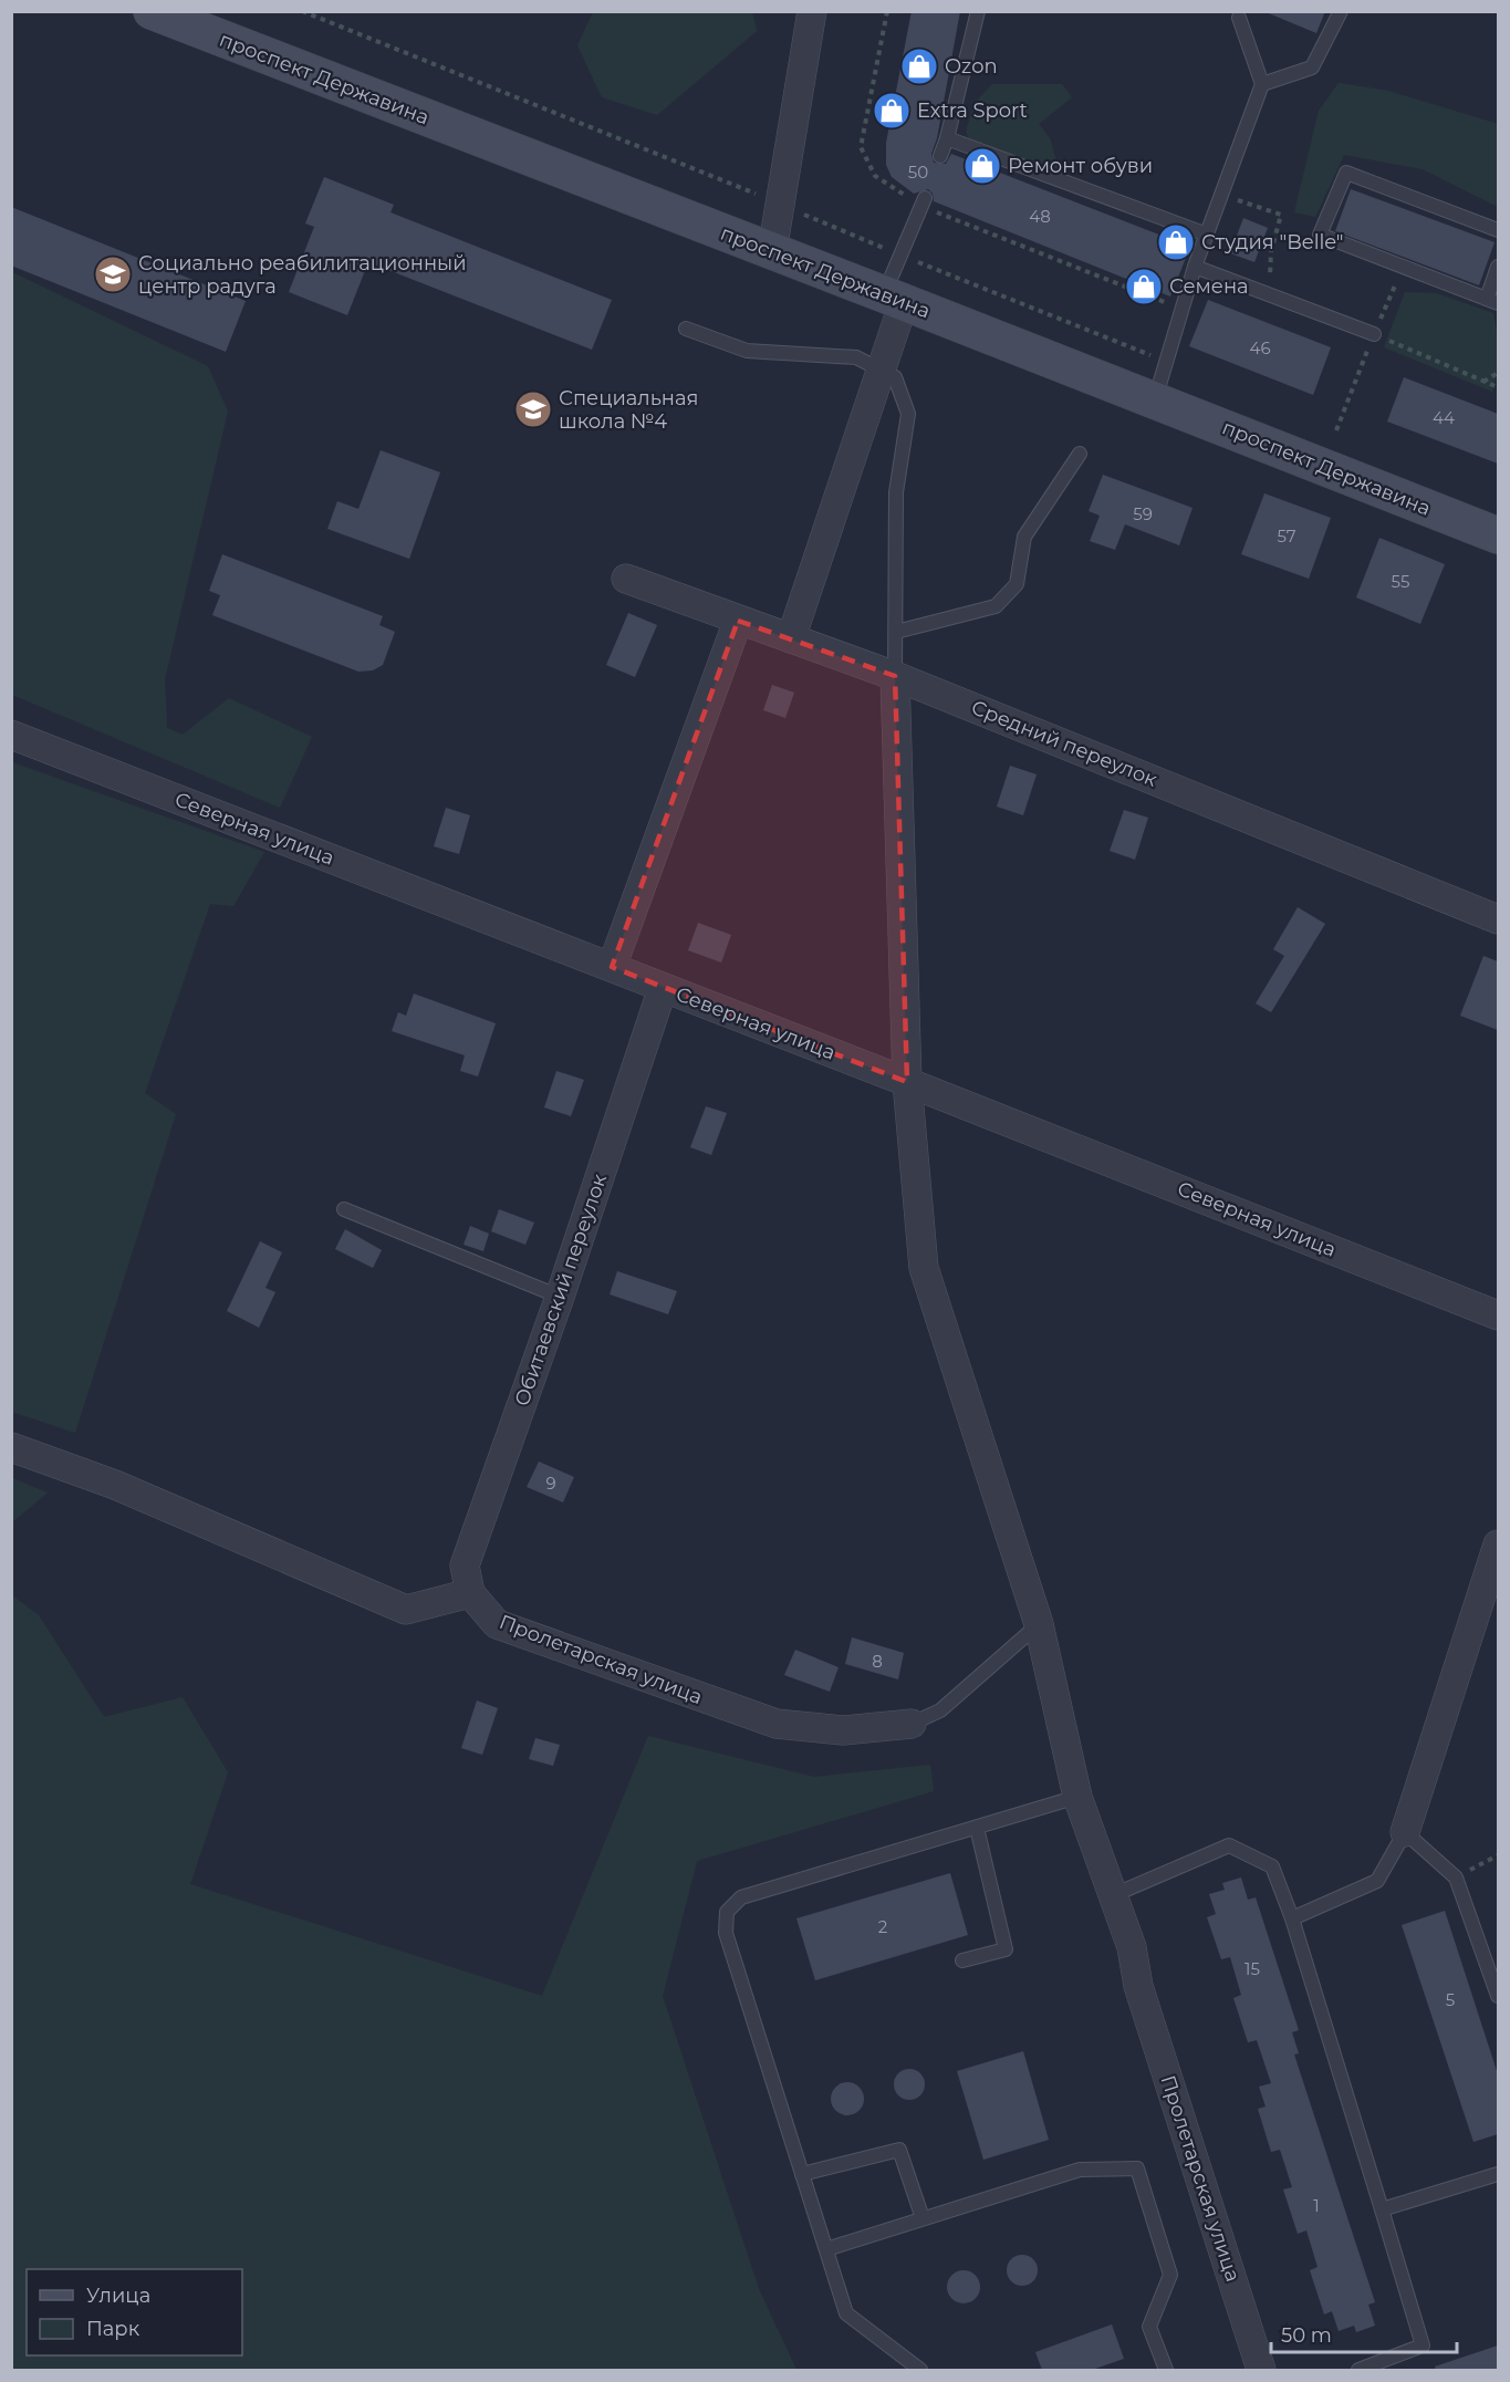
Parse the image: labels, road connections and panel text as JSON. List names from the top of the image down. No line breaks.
{"streets":{"main road":["проспект Державина"],"street":["Средний переулок","Северная улица","Обитаевский переулок","Пролетарская улица"]},"crossings":[["Средний переулок","Пролетарская улица"],["Северная улица","Обитаевский переулок"],["Северная улица","Пролетарская улица"],["Обитаевский переулок","Пролетарская улица"]],"places":{"shop":["Ozon","Extra Sport","Ремонт обуви","Студия \"Belle\"","Семена"],"school or university":["Социально реабилитационный центр радуга","Специальная школа №4"]},"house_numbers":["50","48","46","44","59","57","55","9","8","2","15","5","1"],"legend":["Улица","Парк"],"scale_bar":"50 m"}
